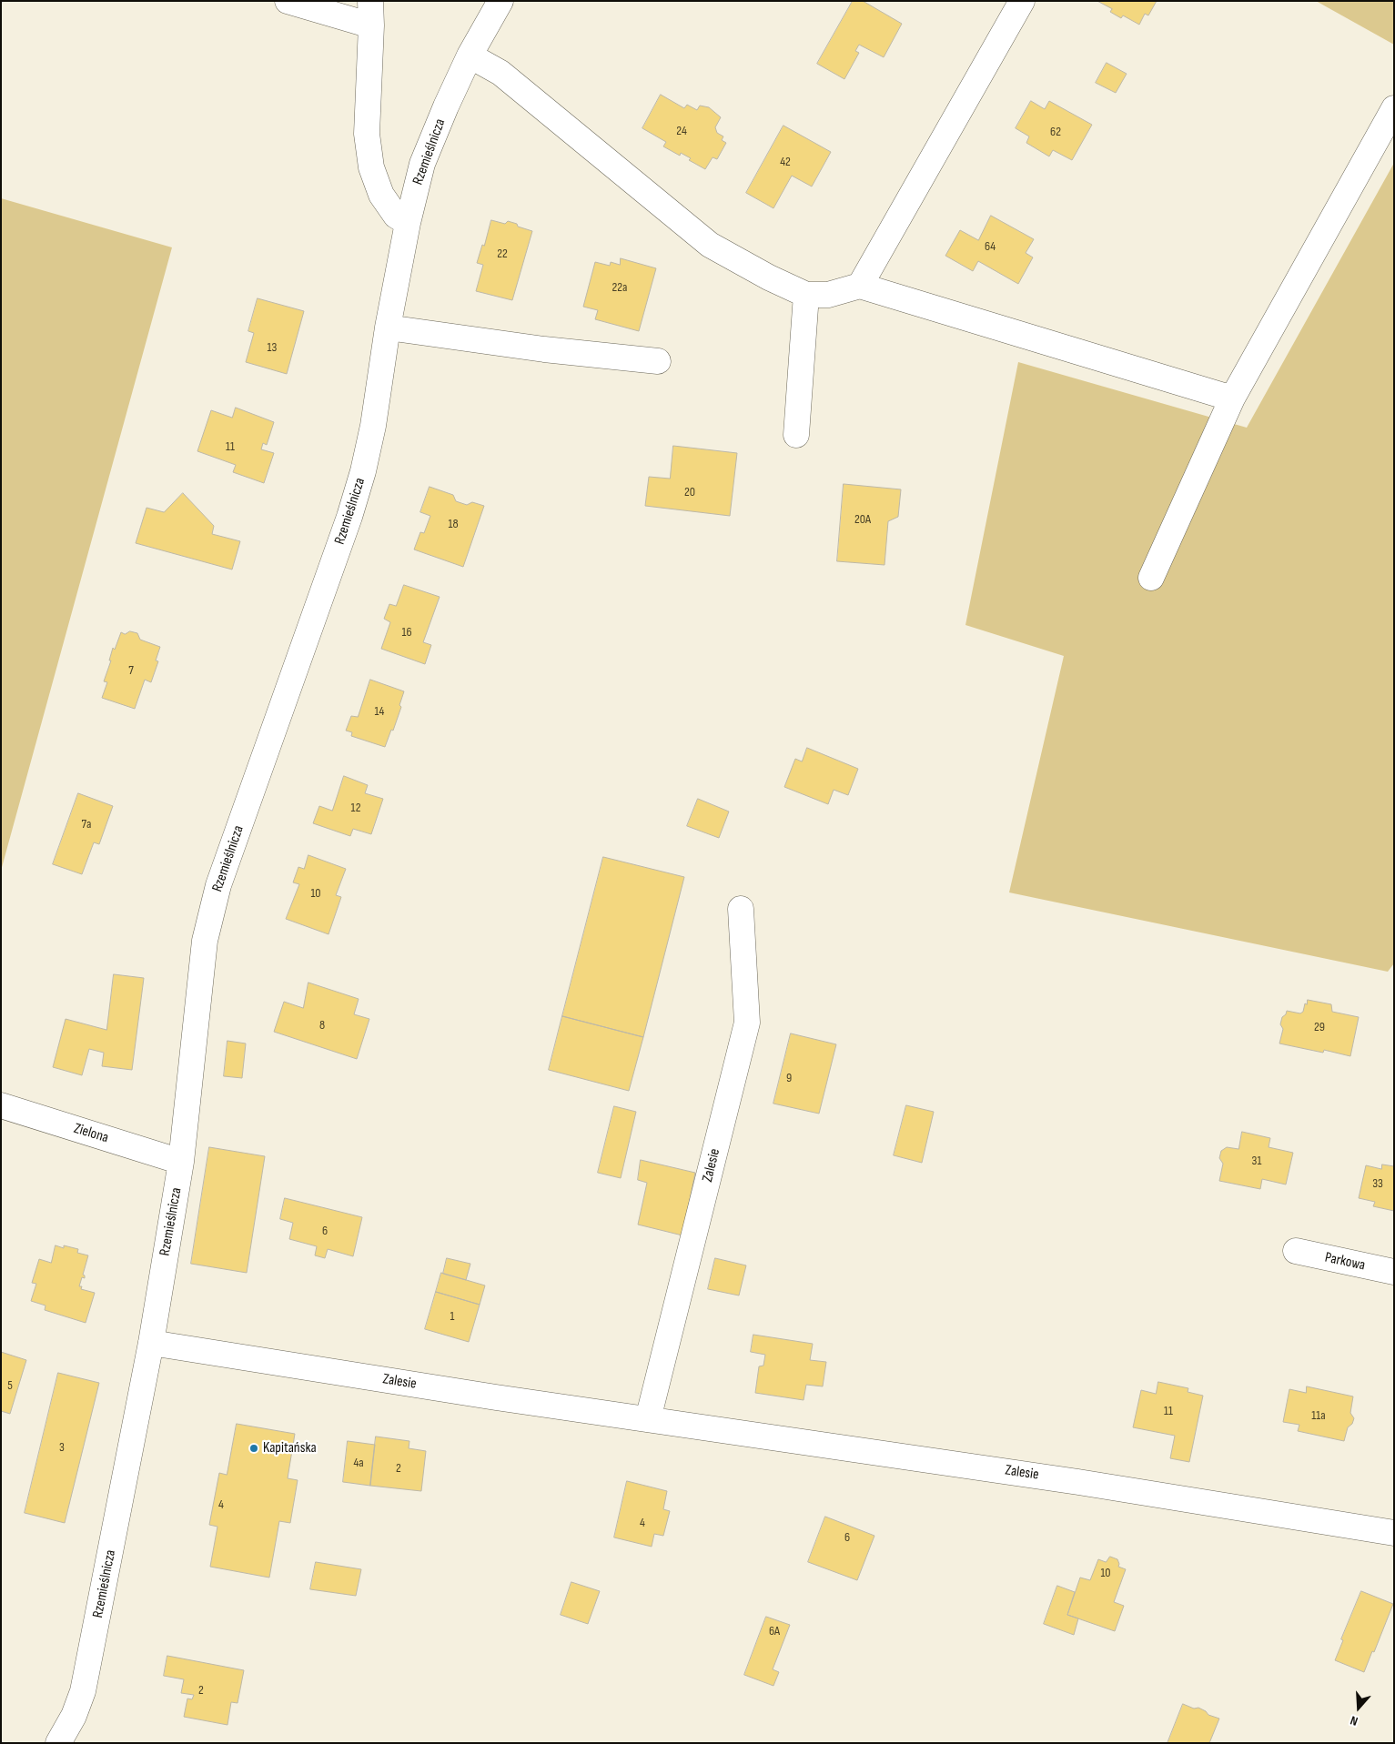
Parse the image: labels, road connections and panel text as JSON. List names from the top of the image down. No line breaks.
{"streets":{"street":["Rzemieślnicza","Zielona","Zalesie","Parkowa"]},"crossings":[["Rzemieślnicza","Zielona"],["Rzemieślnicza","Zalesie"]],"places":["Kapitańska"],"house_numbers":["24","62","42","64","22","22a","13","11","20","20A","18","16","7","14","12","7a","10","8","29","9","31","33","6","1","5","11","11a","3","4a","2","4","4","6","10","6A","2"],"north":"bottom"}
